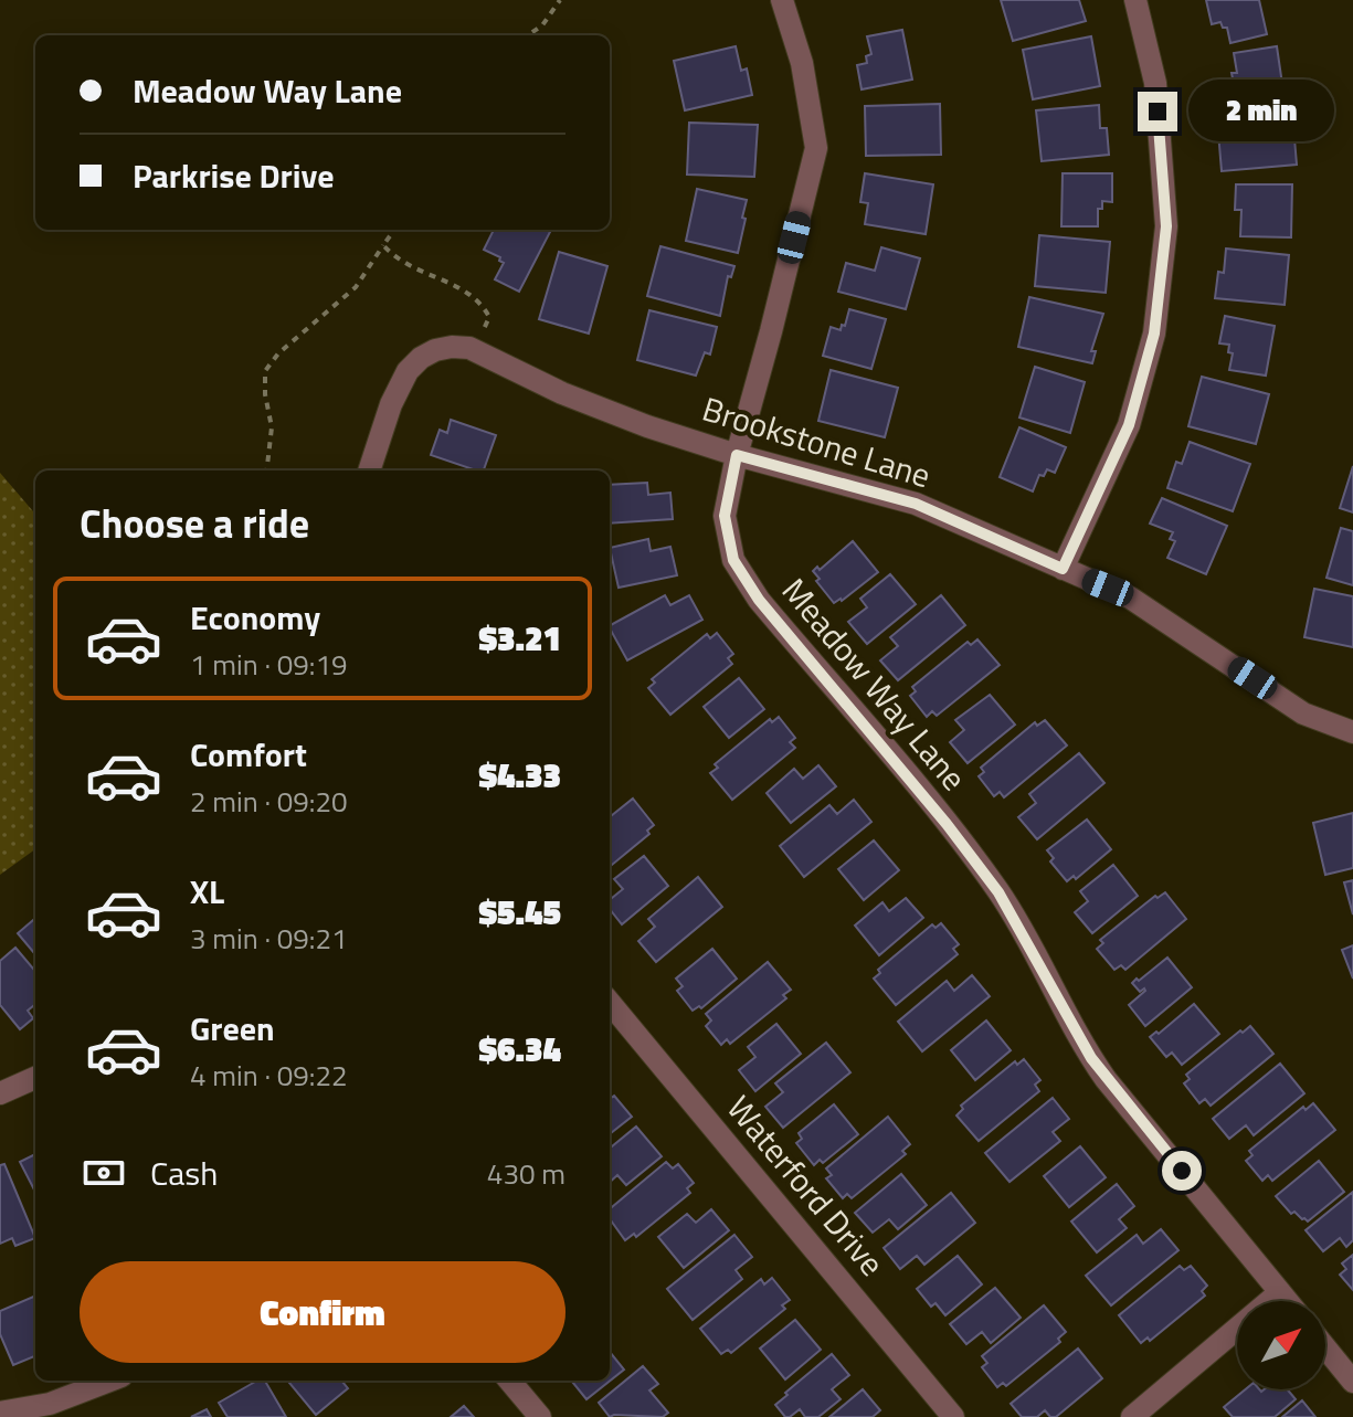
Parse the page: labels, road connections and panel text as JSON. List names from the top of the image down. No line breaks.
{"streets":{"street":["Brookstone Lane","Meadow Way Lane","Waterford Drive"]},"crossings":[["Brookstone Lane","Meadow Way Lane"]],"north":"top right","page":{"banner":["Meadow Way Lane","Parkrise Drive"],"bubble":"2 min","heading":"Choose a ride","list":[{"name":"Economy","note":"1 min · 09:19","value":"$3.21"},{"name":"Comfort","note":"2 min · 09:20","value":"$4.33"},{"name":"XL","note":"3 min · 09:21","value":"$5.45"},{"name":"Green","note":"4 min · 09:22","value":"$6.34"}],"pay":["Cash","430 m"],"buttons":"Confirm"}}
